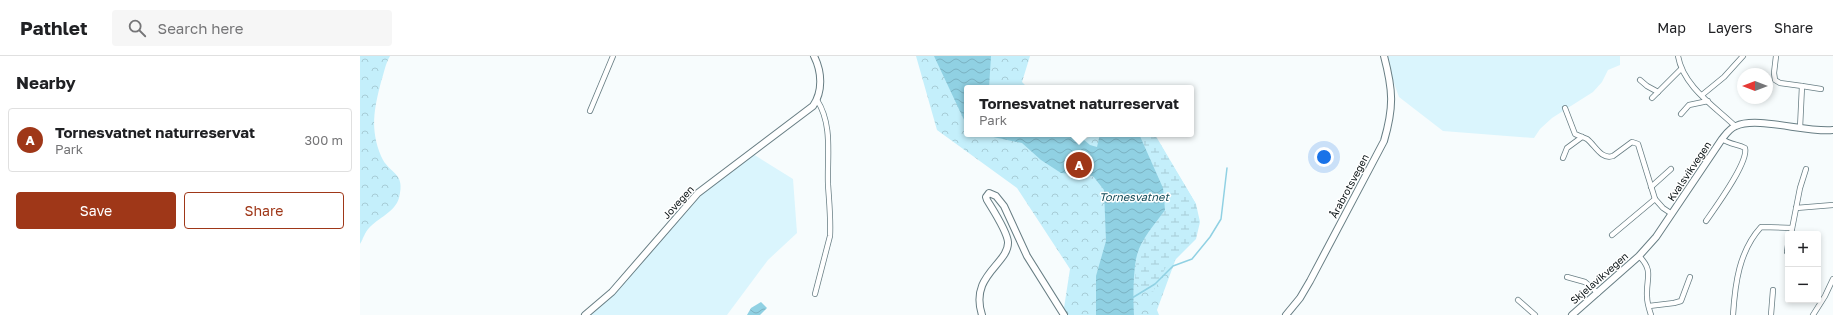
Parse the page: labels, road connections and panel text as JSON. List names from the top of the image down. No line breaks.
{"streets":{"street":["Kvalsvikvegen","Årabrotsvegen","Jovegen","Skjelavikvegen"]},"crossings":[["Kvalsvikvegen","Skjelavikvegen"]],"water":["Tornesvatnet"],"north":"left","page":{"header":"Pathlet","search":"Search here","nav":["Map","Layers","Share"],"heading":"Nearby","popup":["Tornesvatnet naturreservat","Park"],"list":[{"mark":"A","name":"Tornesvatnet naturreservat","note":"Park","value":"300 m"}],"pins":"A","buttons":["Save","Share"],"map_buttons":["+","−"]}}
